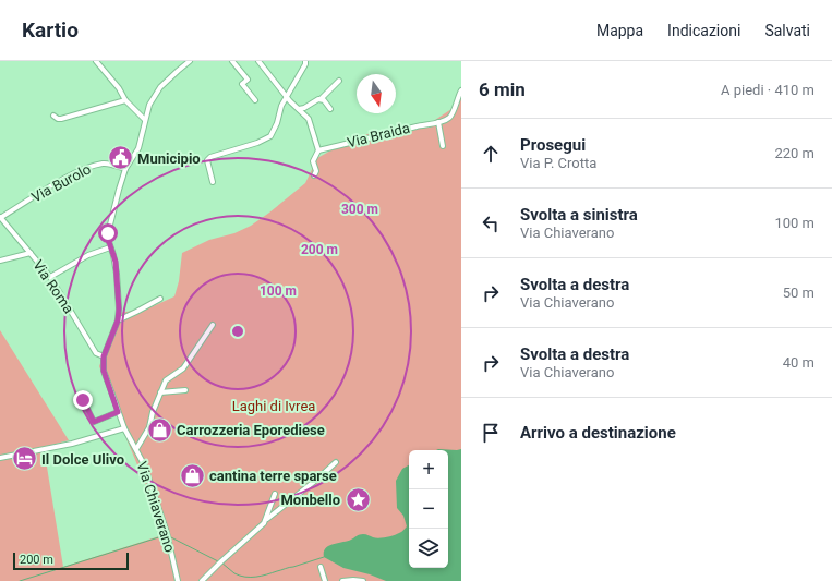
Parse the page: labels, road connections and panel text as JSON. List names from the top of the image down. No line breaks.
{"streets":{"street":["Via Braida","Via Burolo","Via Roma","Via Chiaverano"]},"crossings":[["Via Burolo","Via Roma"],["Via Roma","Via Chiaverano"]],"parks":["Laghi di Ivrea"],"places":{"public building":["Municipio"],"shop":["Carrozzeria Eporediese","cantina terre sparse"],"hotel":["Il Dolce Ulivo"],"place":["Monbello"]},"scale_bar":"200 m","north":"bottom","page":{"header":"Kartio","nav":["Mappa","Indicazioni","Salvati"],"heading":["6 min","A piedi · 410 m"],"list":[["Prosegui","Via P. Crotta","220 m"],["Svolta a sinistra","Via Chiaverano","100 m"],["Svolta a destra","Via Chiaverano","50 m"],["Svolta a destra","Via Chiaverano","40 m"],"Arrivo a destinazione"],"map_buttons":["+","−"],"scale":"200 m"},"rings":["300 m","200 m","100 m"]}
